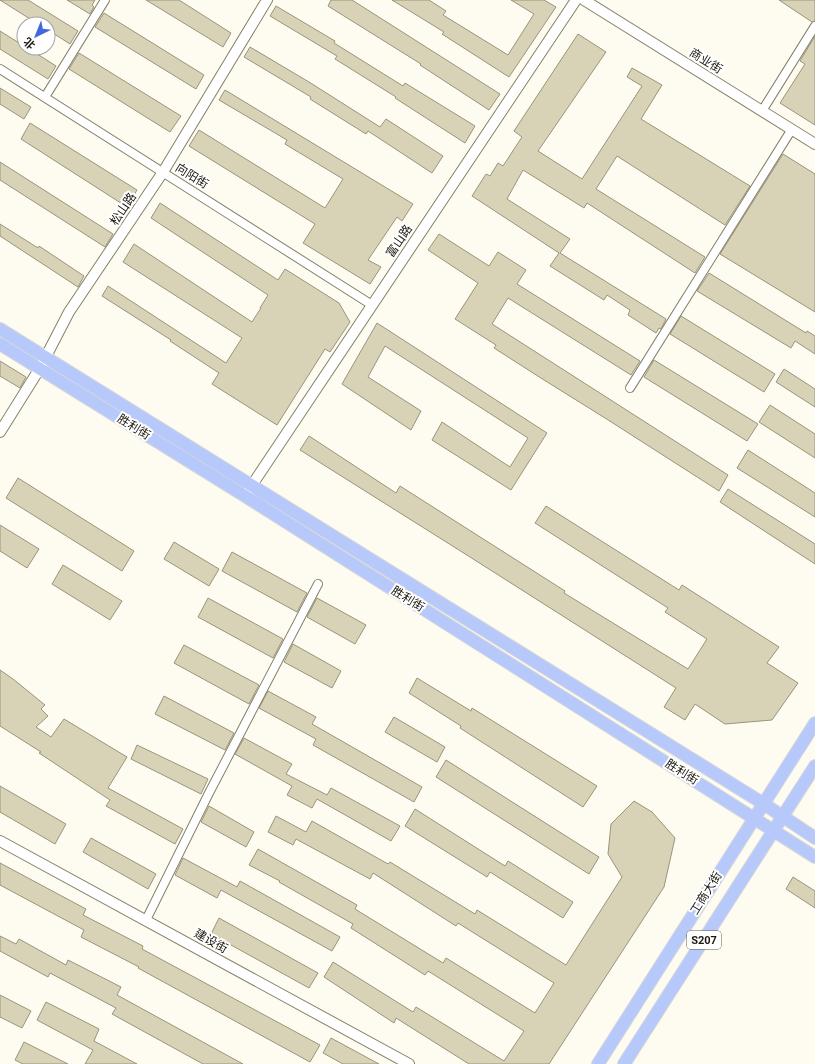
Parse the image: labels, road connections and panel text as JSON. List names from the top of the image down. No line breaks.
{"streets":{"main road":["胜利街","工商大街","S207"],"street":["商业街","向阳街","松山路","富山路","建设街"]},"crossings":[["向阳街","松山路"],["向阳街","富山路"],["松山路","胜利街"],["富山路","胜利街"],["胜利街","工商大街"]],"north":"bottom left"}
